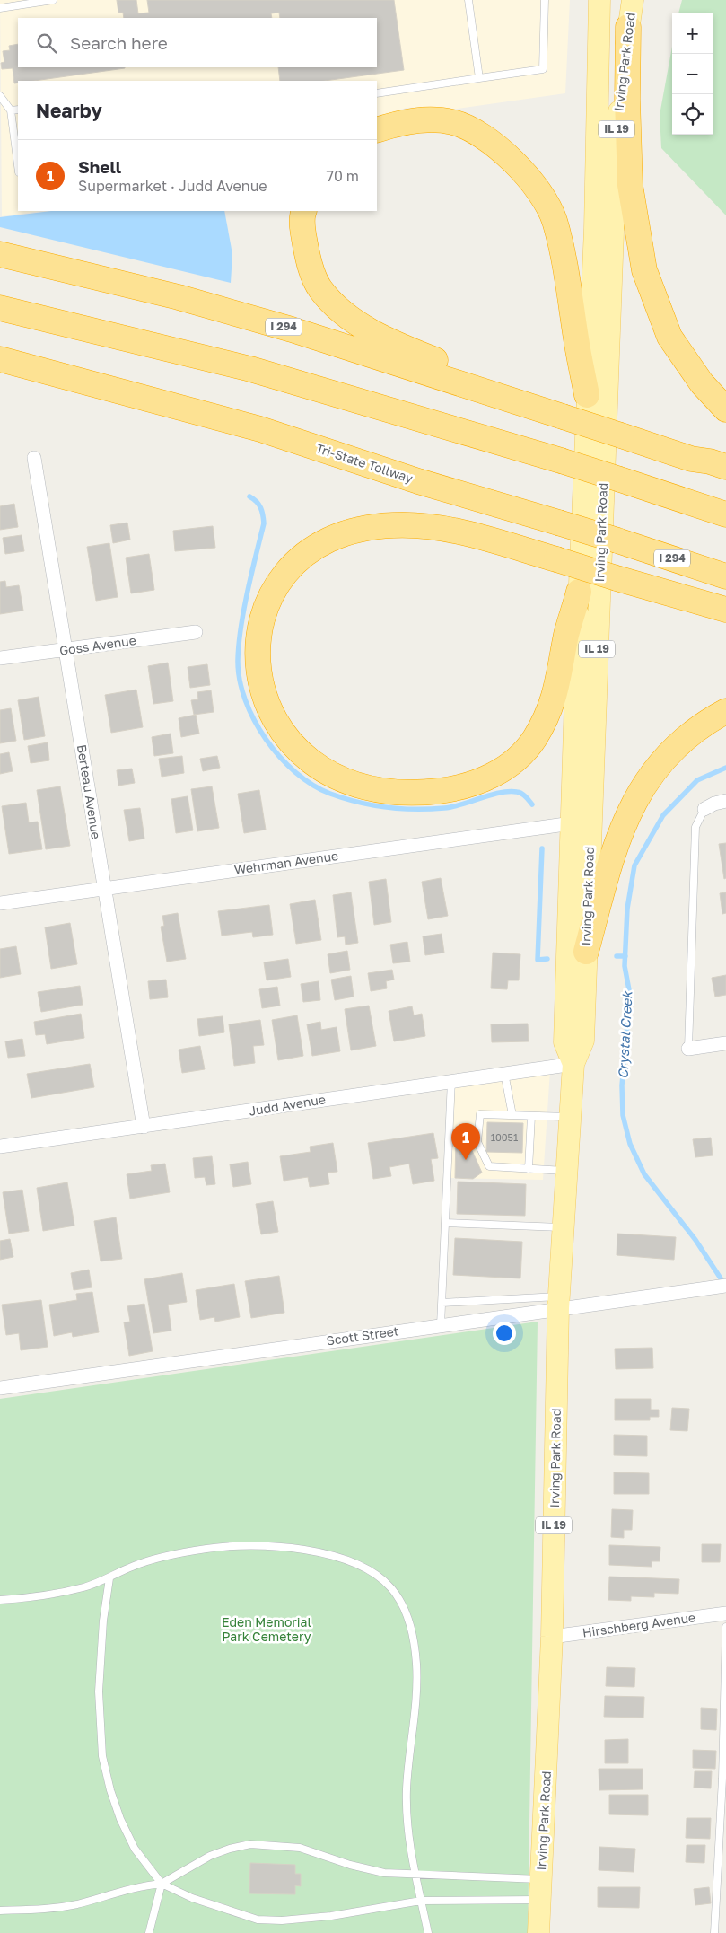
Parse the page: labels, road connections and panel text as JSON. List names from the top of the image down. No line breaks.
{"streets":{"highway":["I 294","Tri-State Tollway"],"main road":["Irving Park Road","IL 19"],"street":["Goss Avenue","Berteau Avenue","Wehrman Avenue","Judd Avenue","Scott Street","Hirschberg Avenue"]},"crossings":[["Irving Park Road","Wehrman Avenue"],["Irving Park Road","Judd Avenue"],["Irving Park Road","Scott Street"],["Irving Park Road","Hirschberg Avenue"],["Goss Avenue","Berteau Avenue"],["Berteau Avenue","Wehrman Avenue"],["Berteau Avenue","Judd Avenue"]],"water":["Crystal Creek"],"parks":["Eden Memorial Park Cemetery"],"house_numbers":["10051"],"page":{"map_buttons":["+","−"],"search":"Search here","heading":"Nearby","list":[{"mark":"1","name":"Shell","note":"Supermarket · Judd Avenue","value":"70 m"}],"pins":"1"}}
